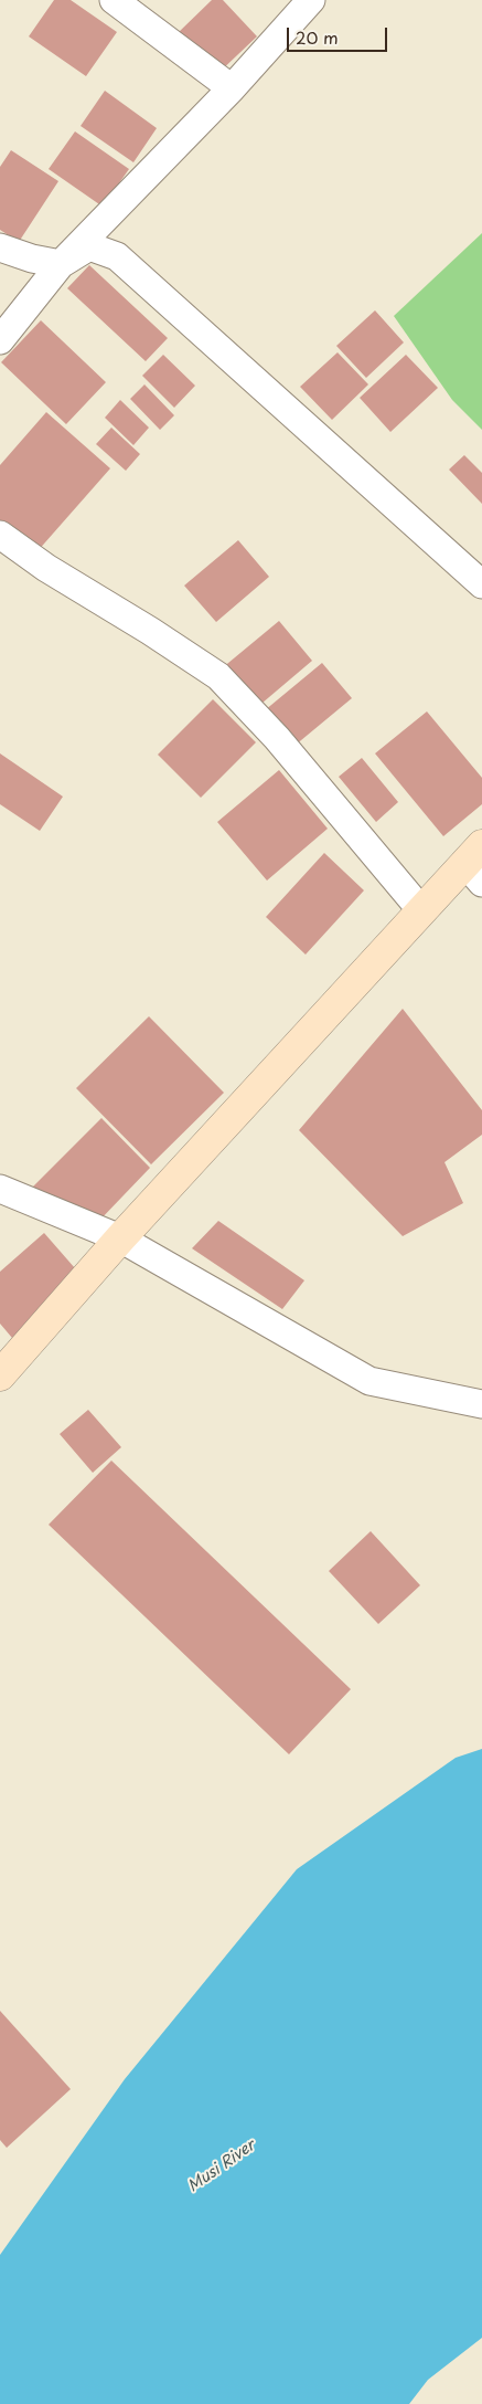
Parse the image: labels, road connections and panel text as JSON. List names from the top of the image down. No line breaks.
{"water":["Musi River"],"scale_bar":"20 m"}
